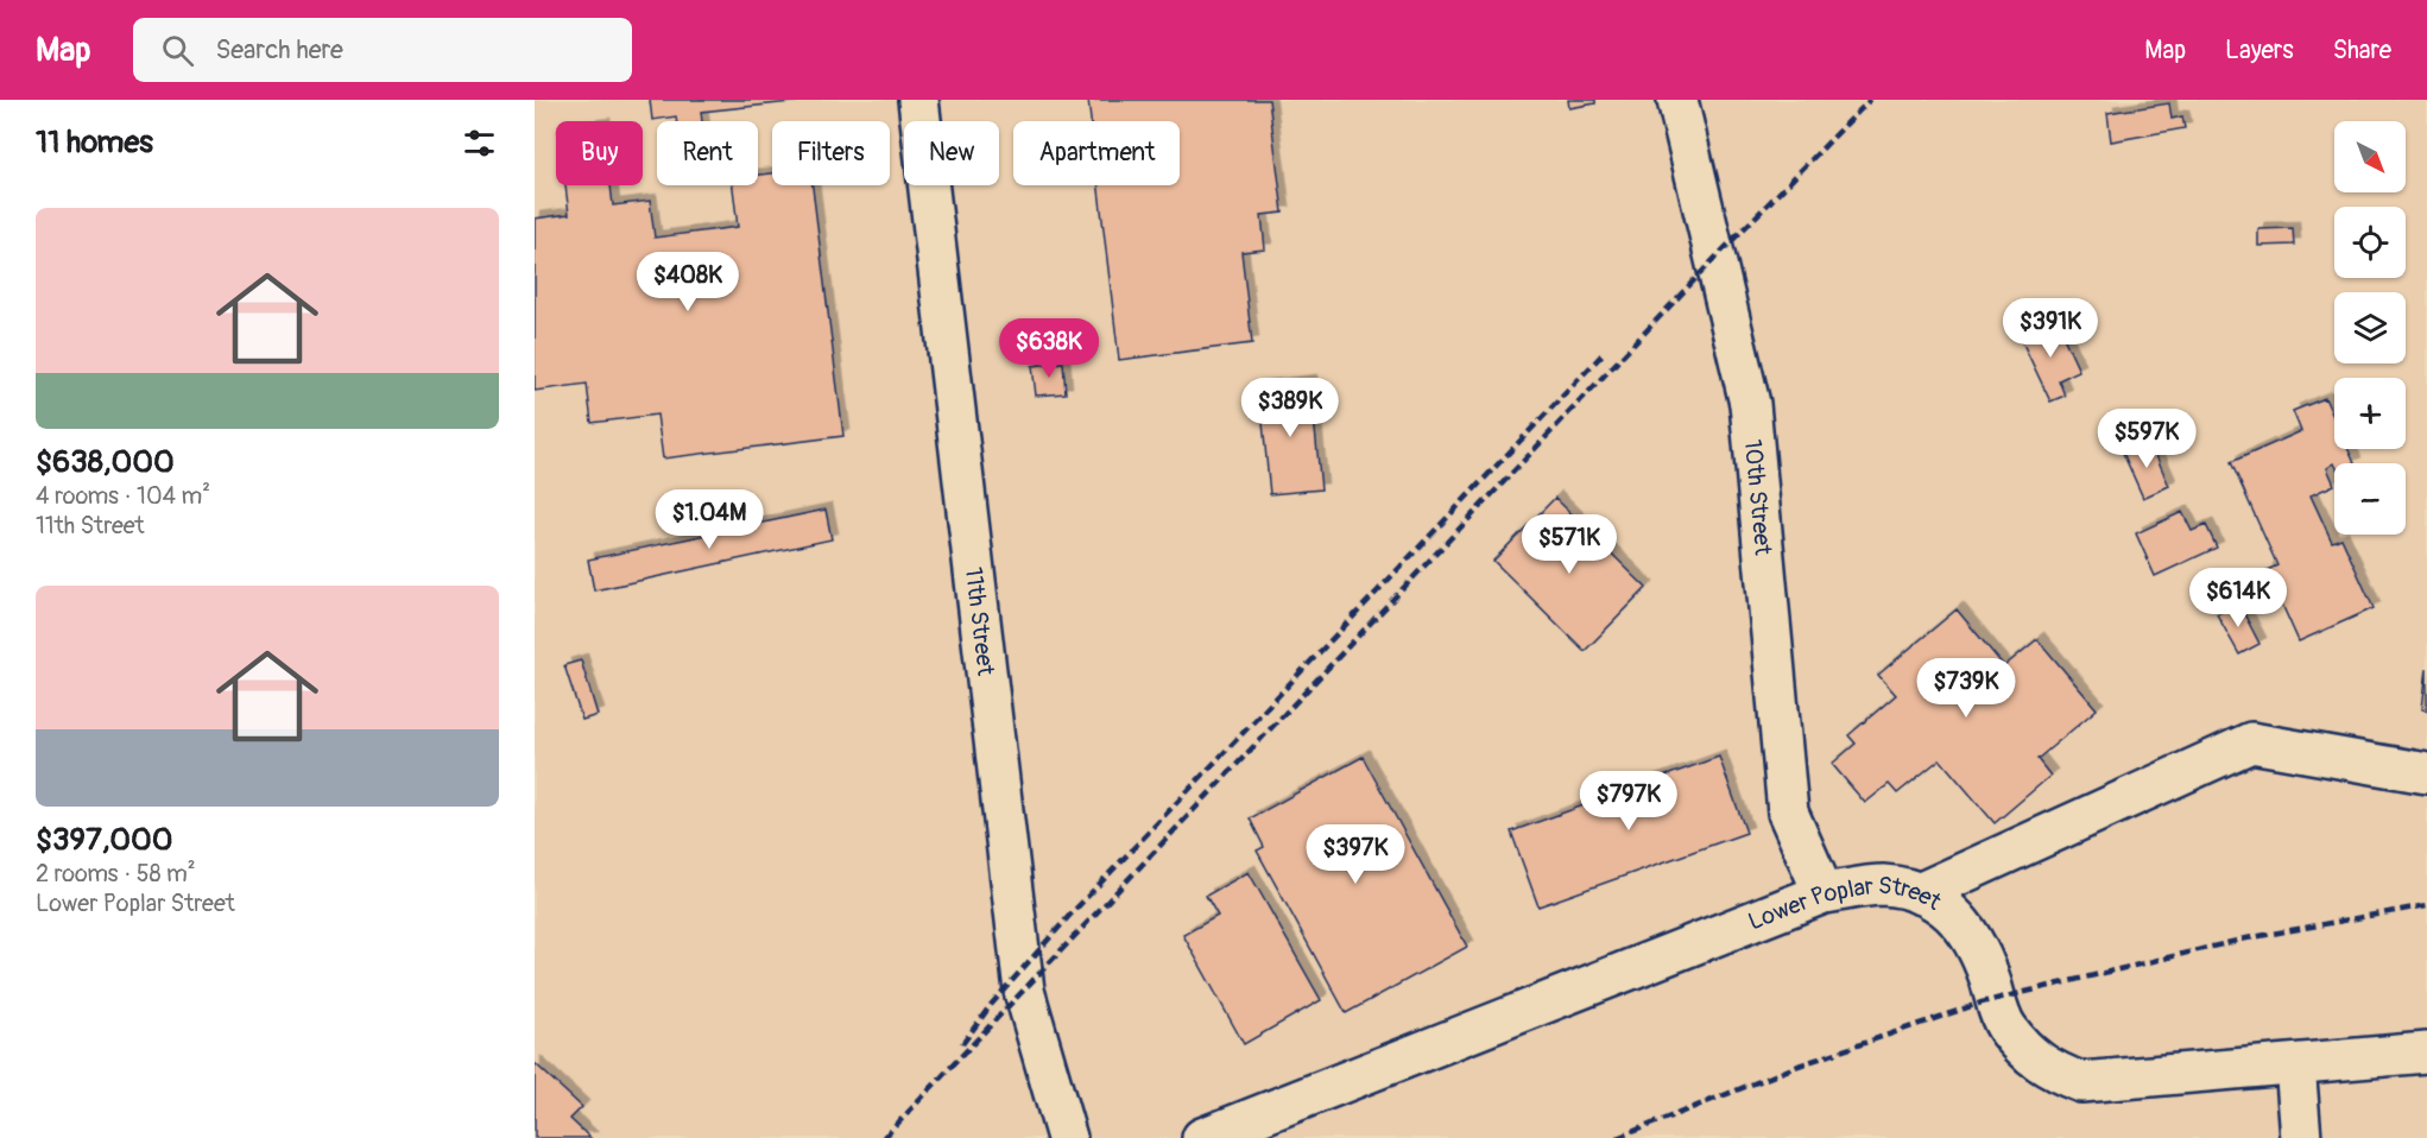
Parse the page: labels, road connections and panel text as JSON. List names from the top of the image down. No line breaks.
{"streets":{"street":["10th Street","11th Street","Lower Poplar Street"]},"crossings":[["10th Street","Lower Poplar Street"]],"north":"bottom right","page":{"header":"Map","search":"Search here","nav":["Map","Layers","Share"],"heading":"11 homes","map_buttons":["+","−"],"chip":["Buy","Rent","Filters","New","Apartment"],"list":[{"name":"$638,000","note":"4 rooms · 104 m² · 11th Street"},{"name":"$397,000","note":"2 rooms · 58 m² · Lower Poplar Street"}],"price":["$408K","$391K","$638K","$389K","$597K","$1.04M","$571K","$614K","$739K","$797K","$397K"]}}
